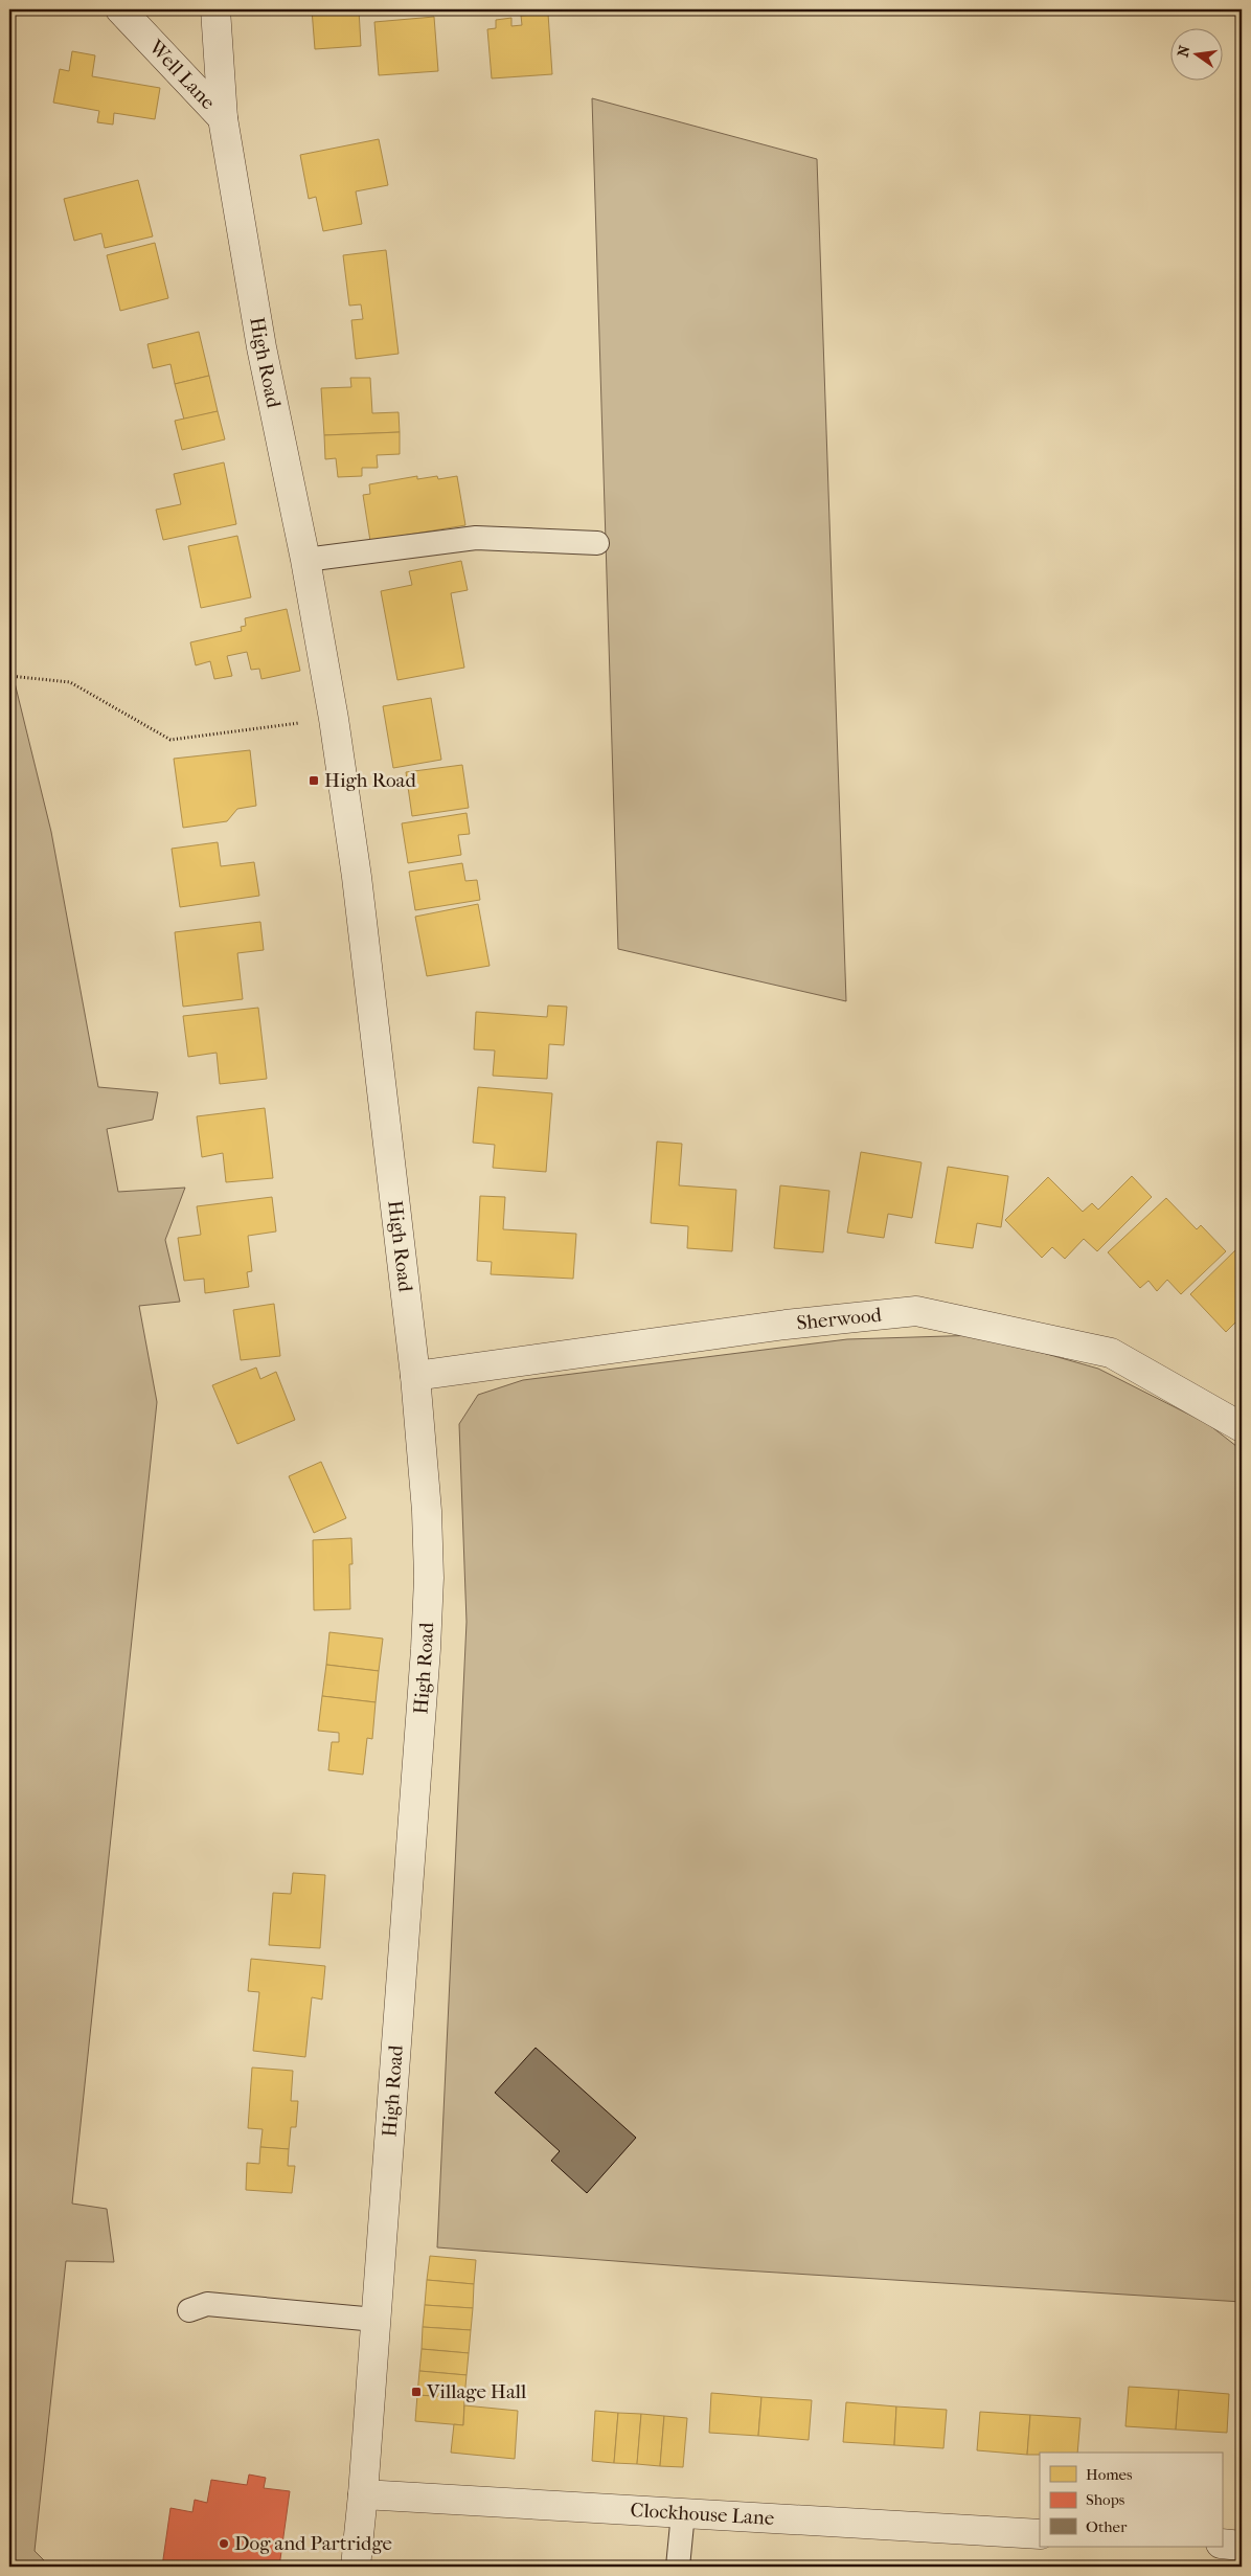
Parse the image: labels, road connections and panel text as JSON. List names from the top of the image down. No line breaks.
{"streets":{"street":["Well Lane","High Road","Sherwood","Clockhouse Lane"]},"crossings":[["Well Lane","High Road"],["High Road","Sherwood"],["High Road","Clockhouse Lane"]],"places":{"transit":["High Road","Village Hall"],"other":["Dog and Partridge"]},"legend":["Homes","Shops","Other"],"north":"left"}
